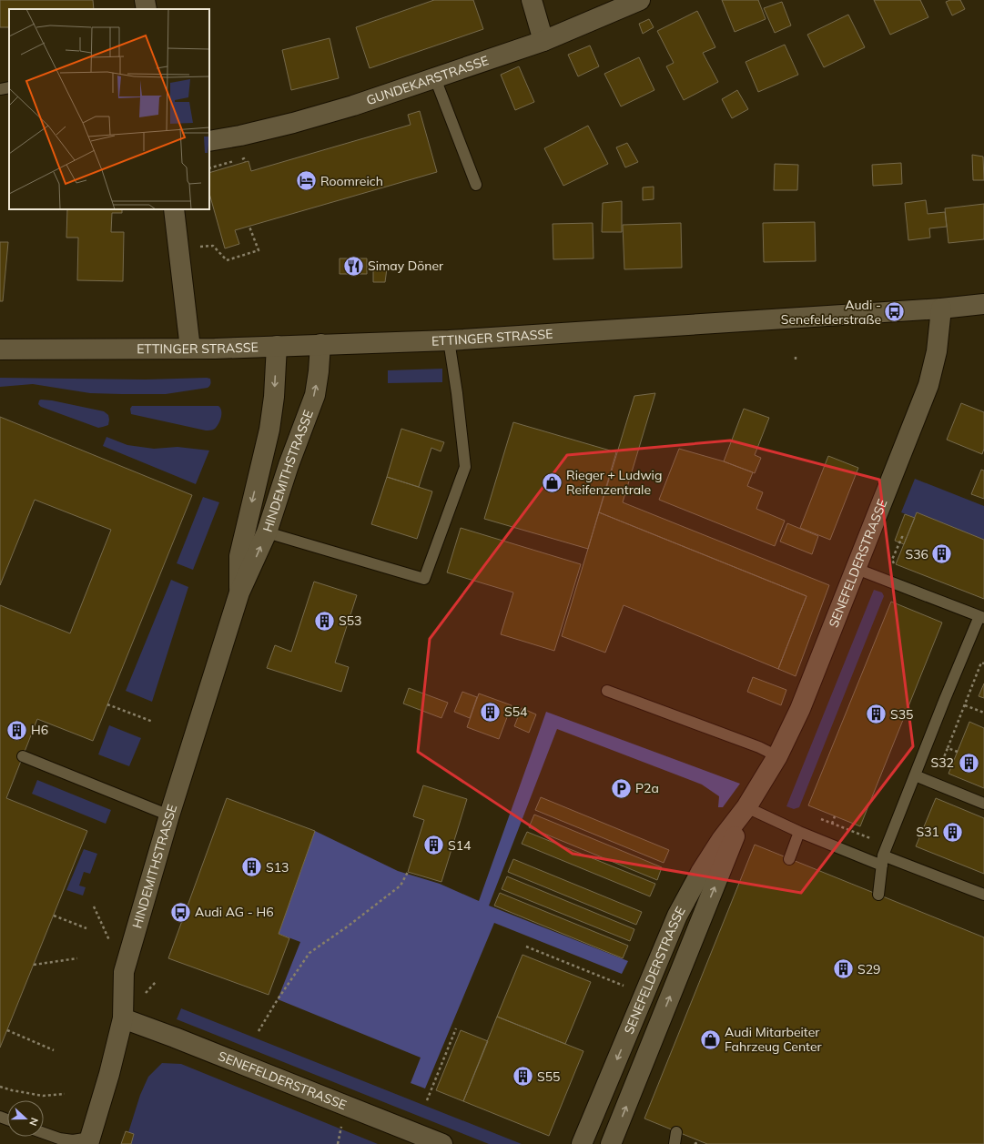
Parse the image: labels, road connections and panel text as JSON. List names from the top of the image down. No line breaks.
{"streets":{"street":["GUNDEKARSTRASSE","ETTINGER STRASSE","HINDEMITHSTRASSE","SENEFELDERSTRASSE"]},"crossings":[["ETTINGER STRASSE","HINDEMITHSTRASSE"],["ETTINGER STRASSE","SENEFELDERSTRASSE"],["HINDEMITHSTRASSE","SENEFELDERSTRASSE"]],"places":{"hotel":["Roomreich"],"restaurant":["Simay Döner"],"bus stop":["Audi - Senefelderstraße","Audi AG - H6"],"shop":["Rieger + Ludwig Reifenzentrale","Audi Mitarbeiter Fahrzeug Center"],"building":["S36","S53","S54","S35","H6","S32","S31","S14","S13","S29","S55"],"parking":["P2a"]},"north":"right"}
